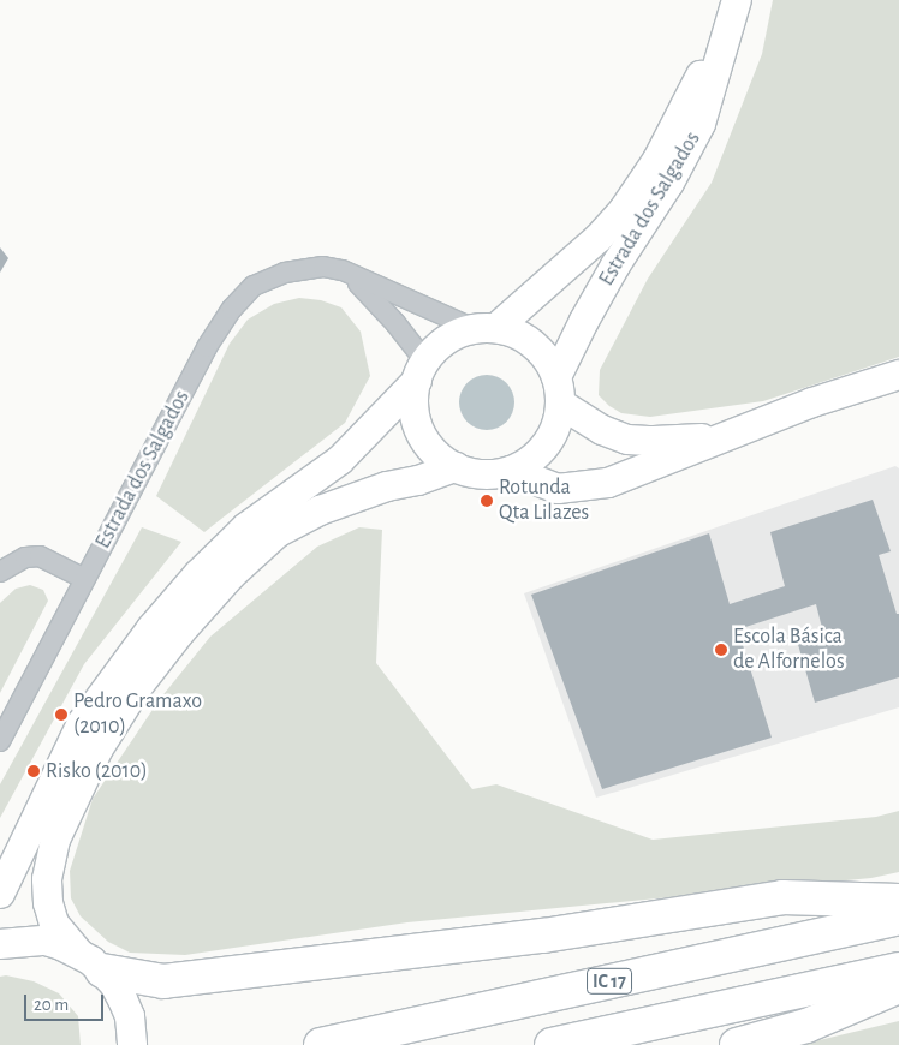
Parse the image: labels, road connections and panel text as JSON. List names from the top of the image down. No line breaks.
{"streets":{"highway":["IC 17"],"main road":["Estrada dos Salgados"]},"places":["Rotunda Qta Lilazes","Escola Básica de Alfornelos","Pedro Gramaxo (2010)","Risko (2010)"],"scale_bar":"20 m"}
